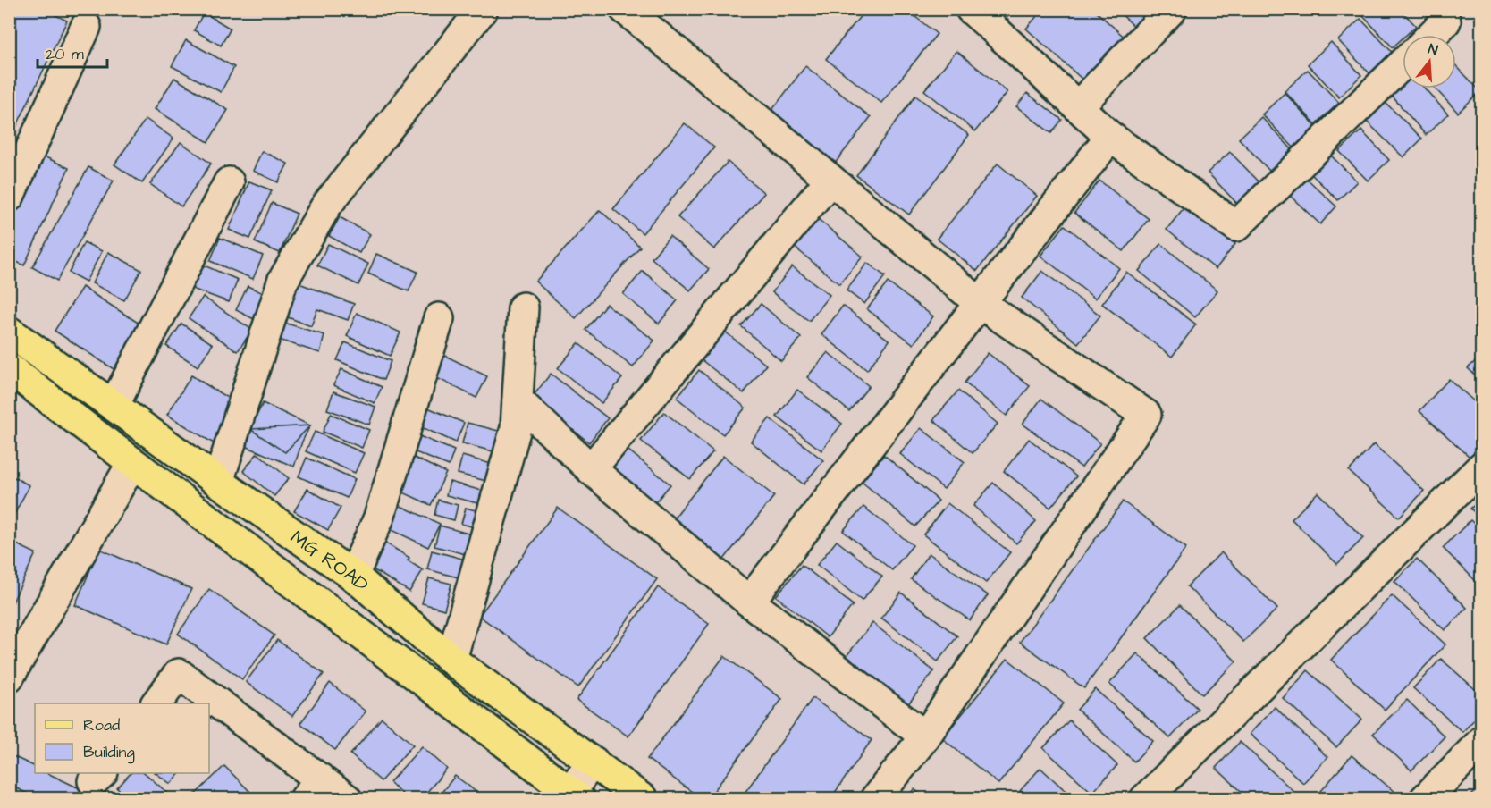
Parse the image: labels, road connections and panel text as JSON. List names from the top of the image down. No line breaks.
{"streets":{"main road":["MG ROAD"]},"legend":["Road","Building"],"scale_bar":"20 m","north":"top"}
